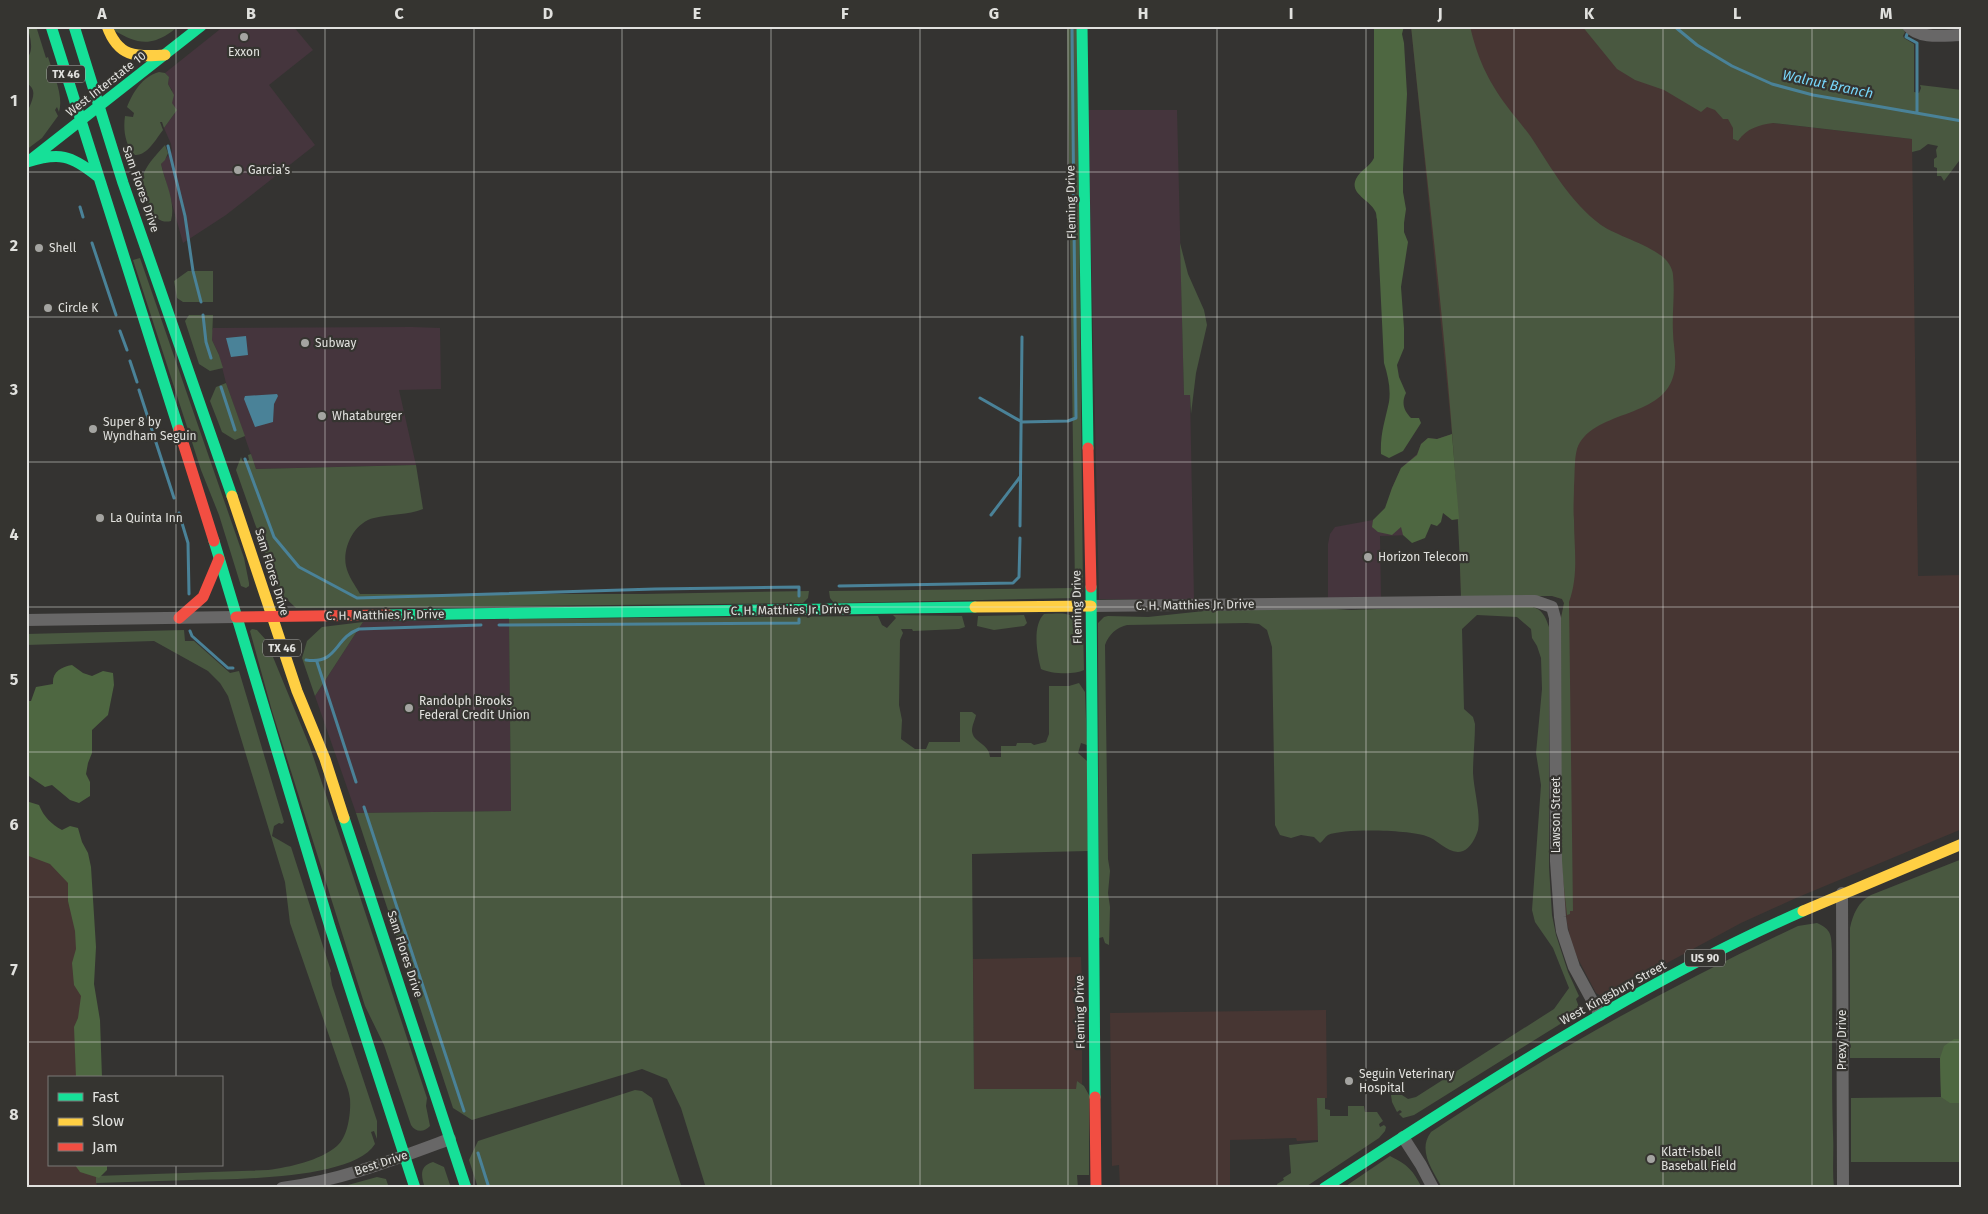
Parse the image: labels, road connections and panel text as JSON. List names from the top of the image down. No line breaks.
{"streets":{"main road":["TX 46","West Interstate 10","Sam Flores Drive","Fleming Drive","C. H. Matthies Jr. Drive","US 90","West Kingsbury Street"],"street":["Lawson Street","Prexy Drive","Best Drive"]},"crossings":[["TX 46","West Interstate 10"],["TX 46","Sam Flores Drive"],["TX 46","C. H. Matthies Jr. Drive"],["TX 46","Best Drive"],["West Interstate 10","Sam Flores Drive"],["Sam Flores Drive","C. H. Matthies Jr. Drive"],["Sam Flores Drive","Best Drive"],["Fleming Drive","C. H. Matthies Jr. Drive"],["C. H. Matthies Jr. Drive","Lawson Street"],["Lawson Street","West Kingsbury Street"],["West Kingsbury Street","Prexy Drive"]],"water":["Walnut Branch"],"places":["Exxon","Garcia’s","Shell","Circle K","Subway","Whataburger","Super 8 by Wyndham Seguin","La Quinta Inn","Horizon Telecom","Randolph Brooks Federal Credit Union","Seguin Veterinary Hospital","Klatt-Isbell Baseball Field"],"legend":["Fast","Slow","Jam"],"grid":{"columns":["A","B","C","D","E","F","G","H","I","J","K","L","M"],"rows":["1","2","3","4","5","6","7","8"]}}
